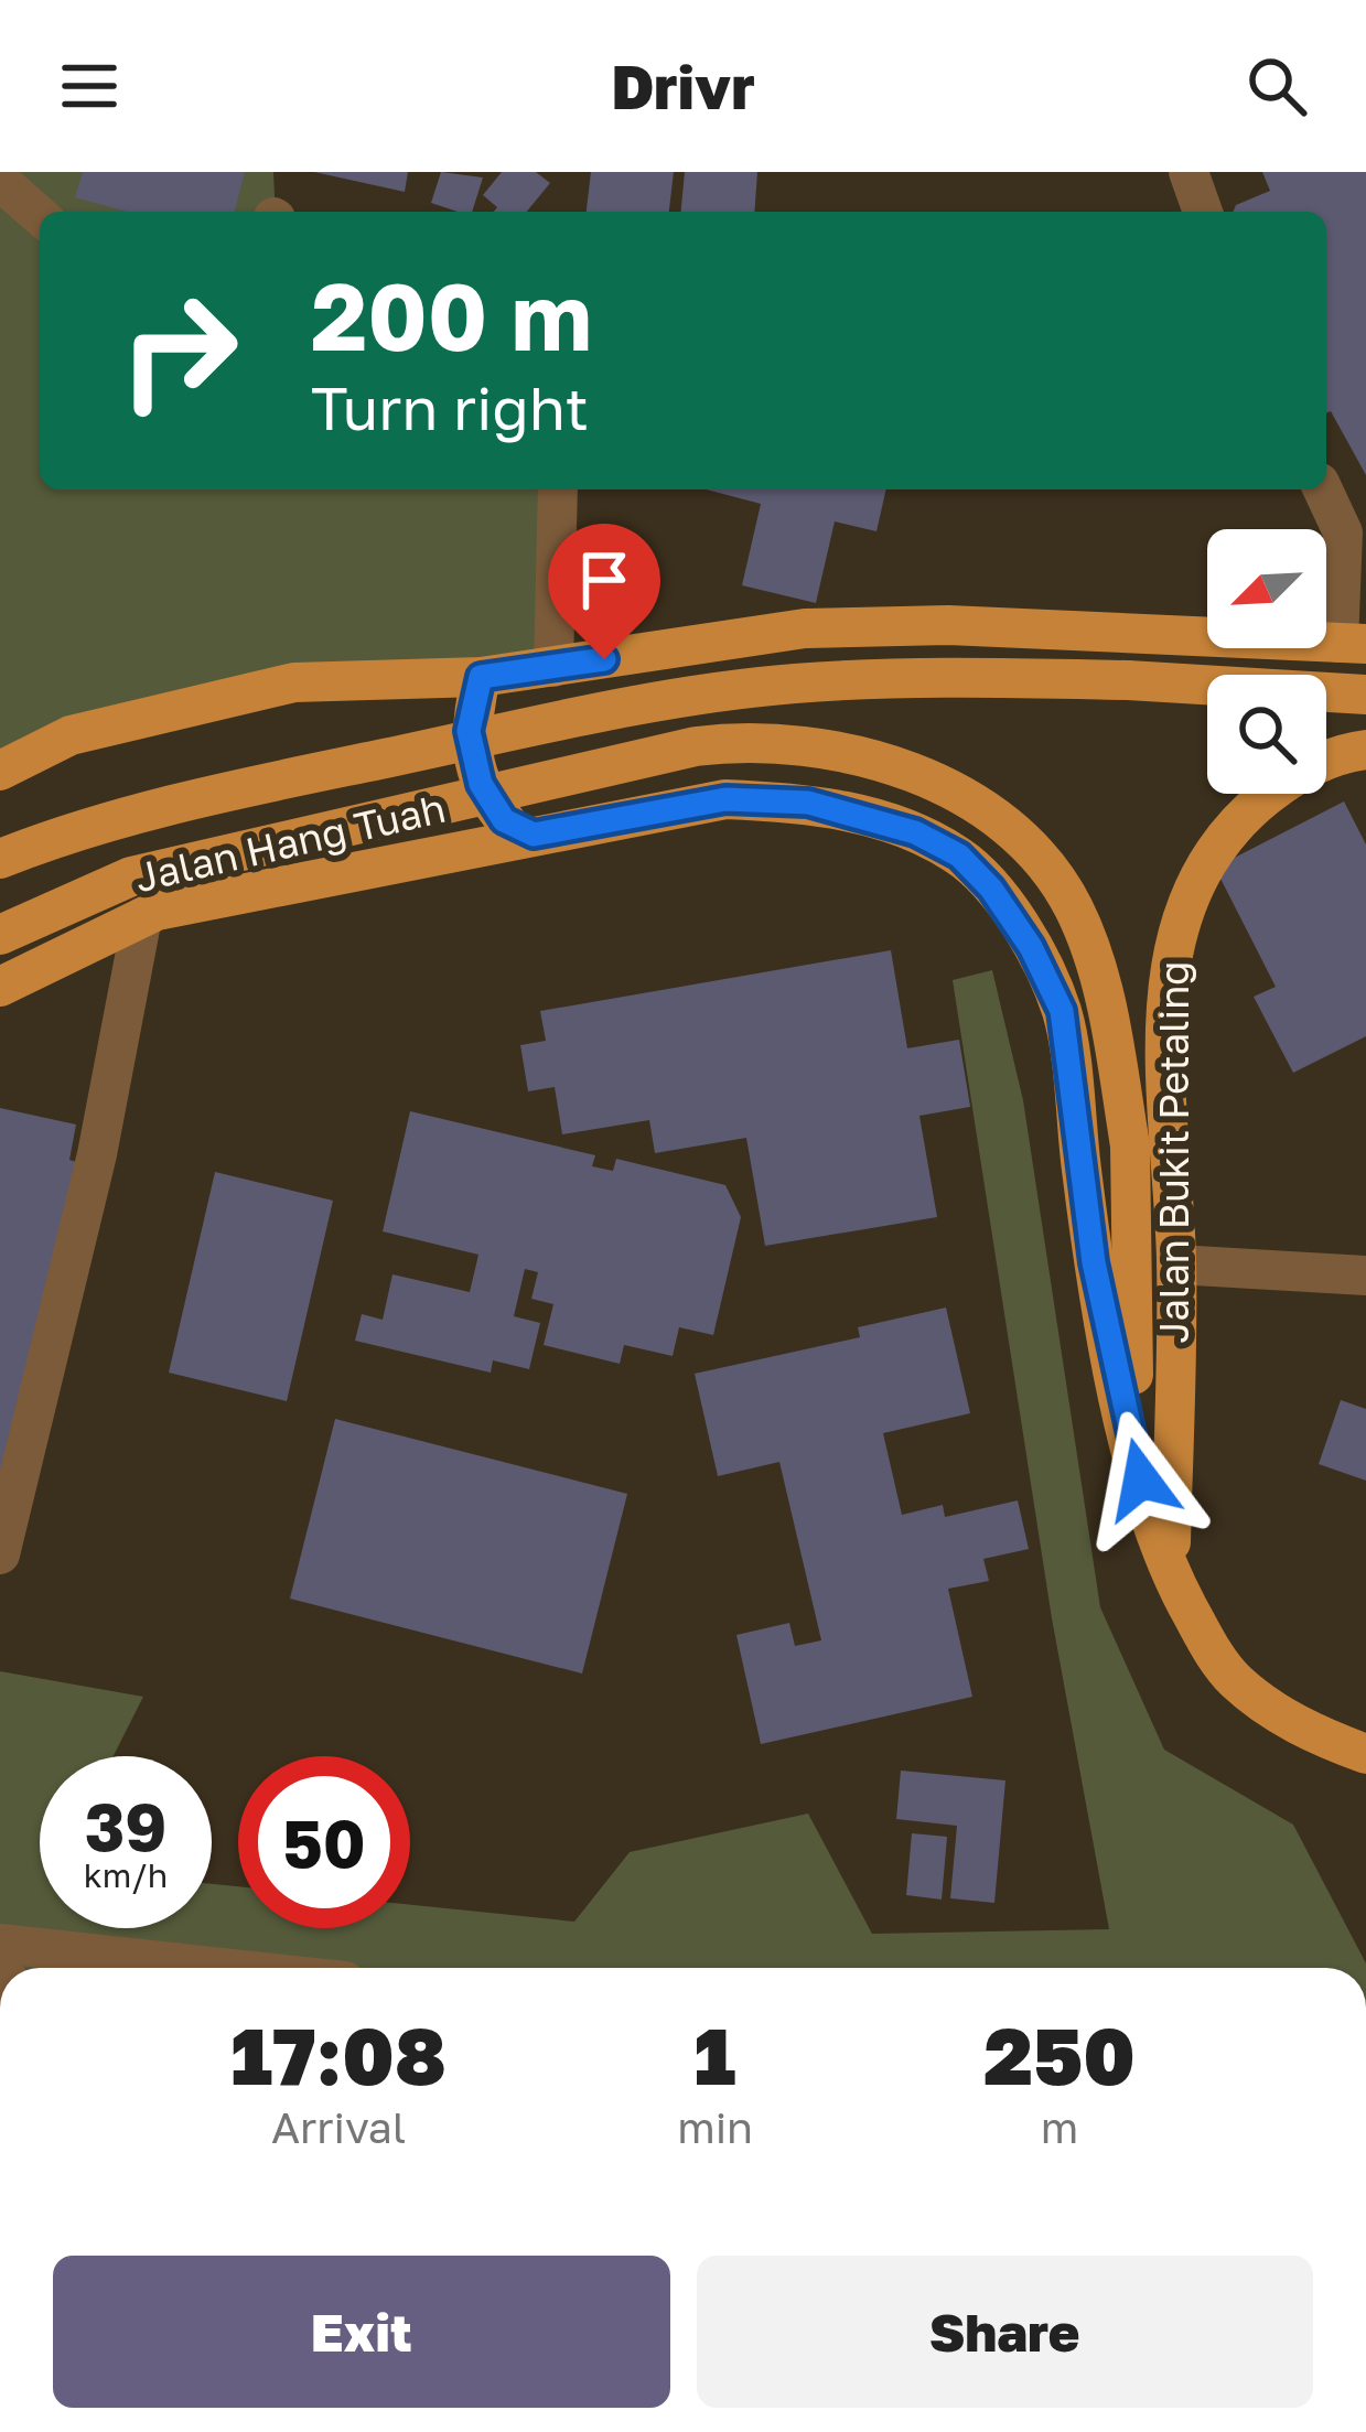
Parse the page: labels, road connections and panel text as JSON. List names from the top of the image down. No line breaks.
{"streets":{"main road":["Jalan Hang Tuah","Jalan Bukit Petaling"]},"north":"bottom left","page":{"header":"Drivr","turn":["200 m","Turn right"],"speed":"39 km/h","limit":"50","eta":["17:08","Arrival","1","min","250","m"],"buttons":["Exit","Share"]}}
